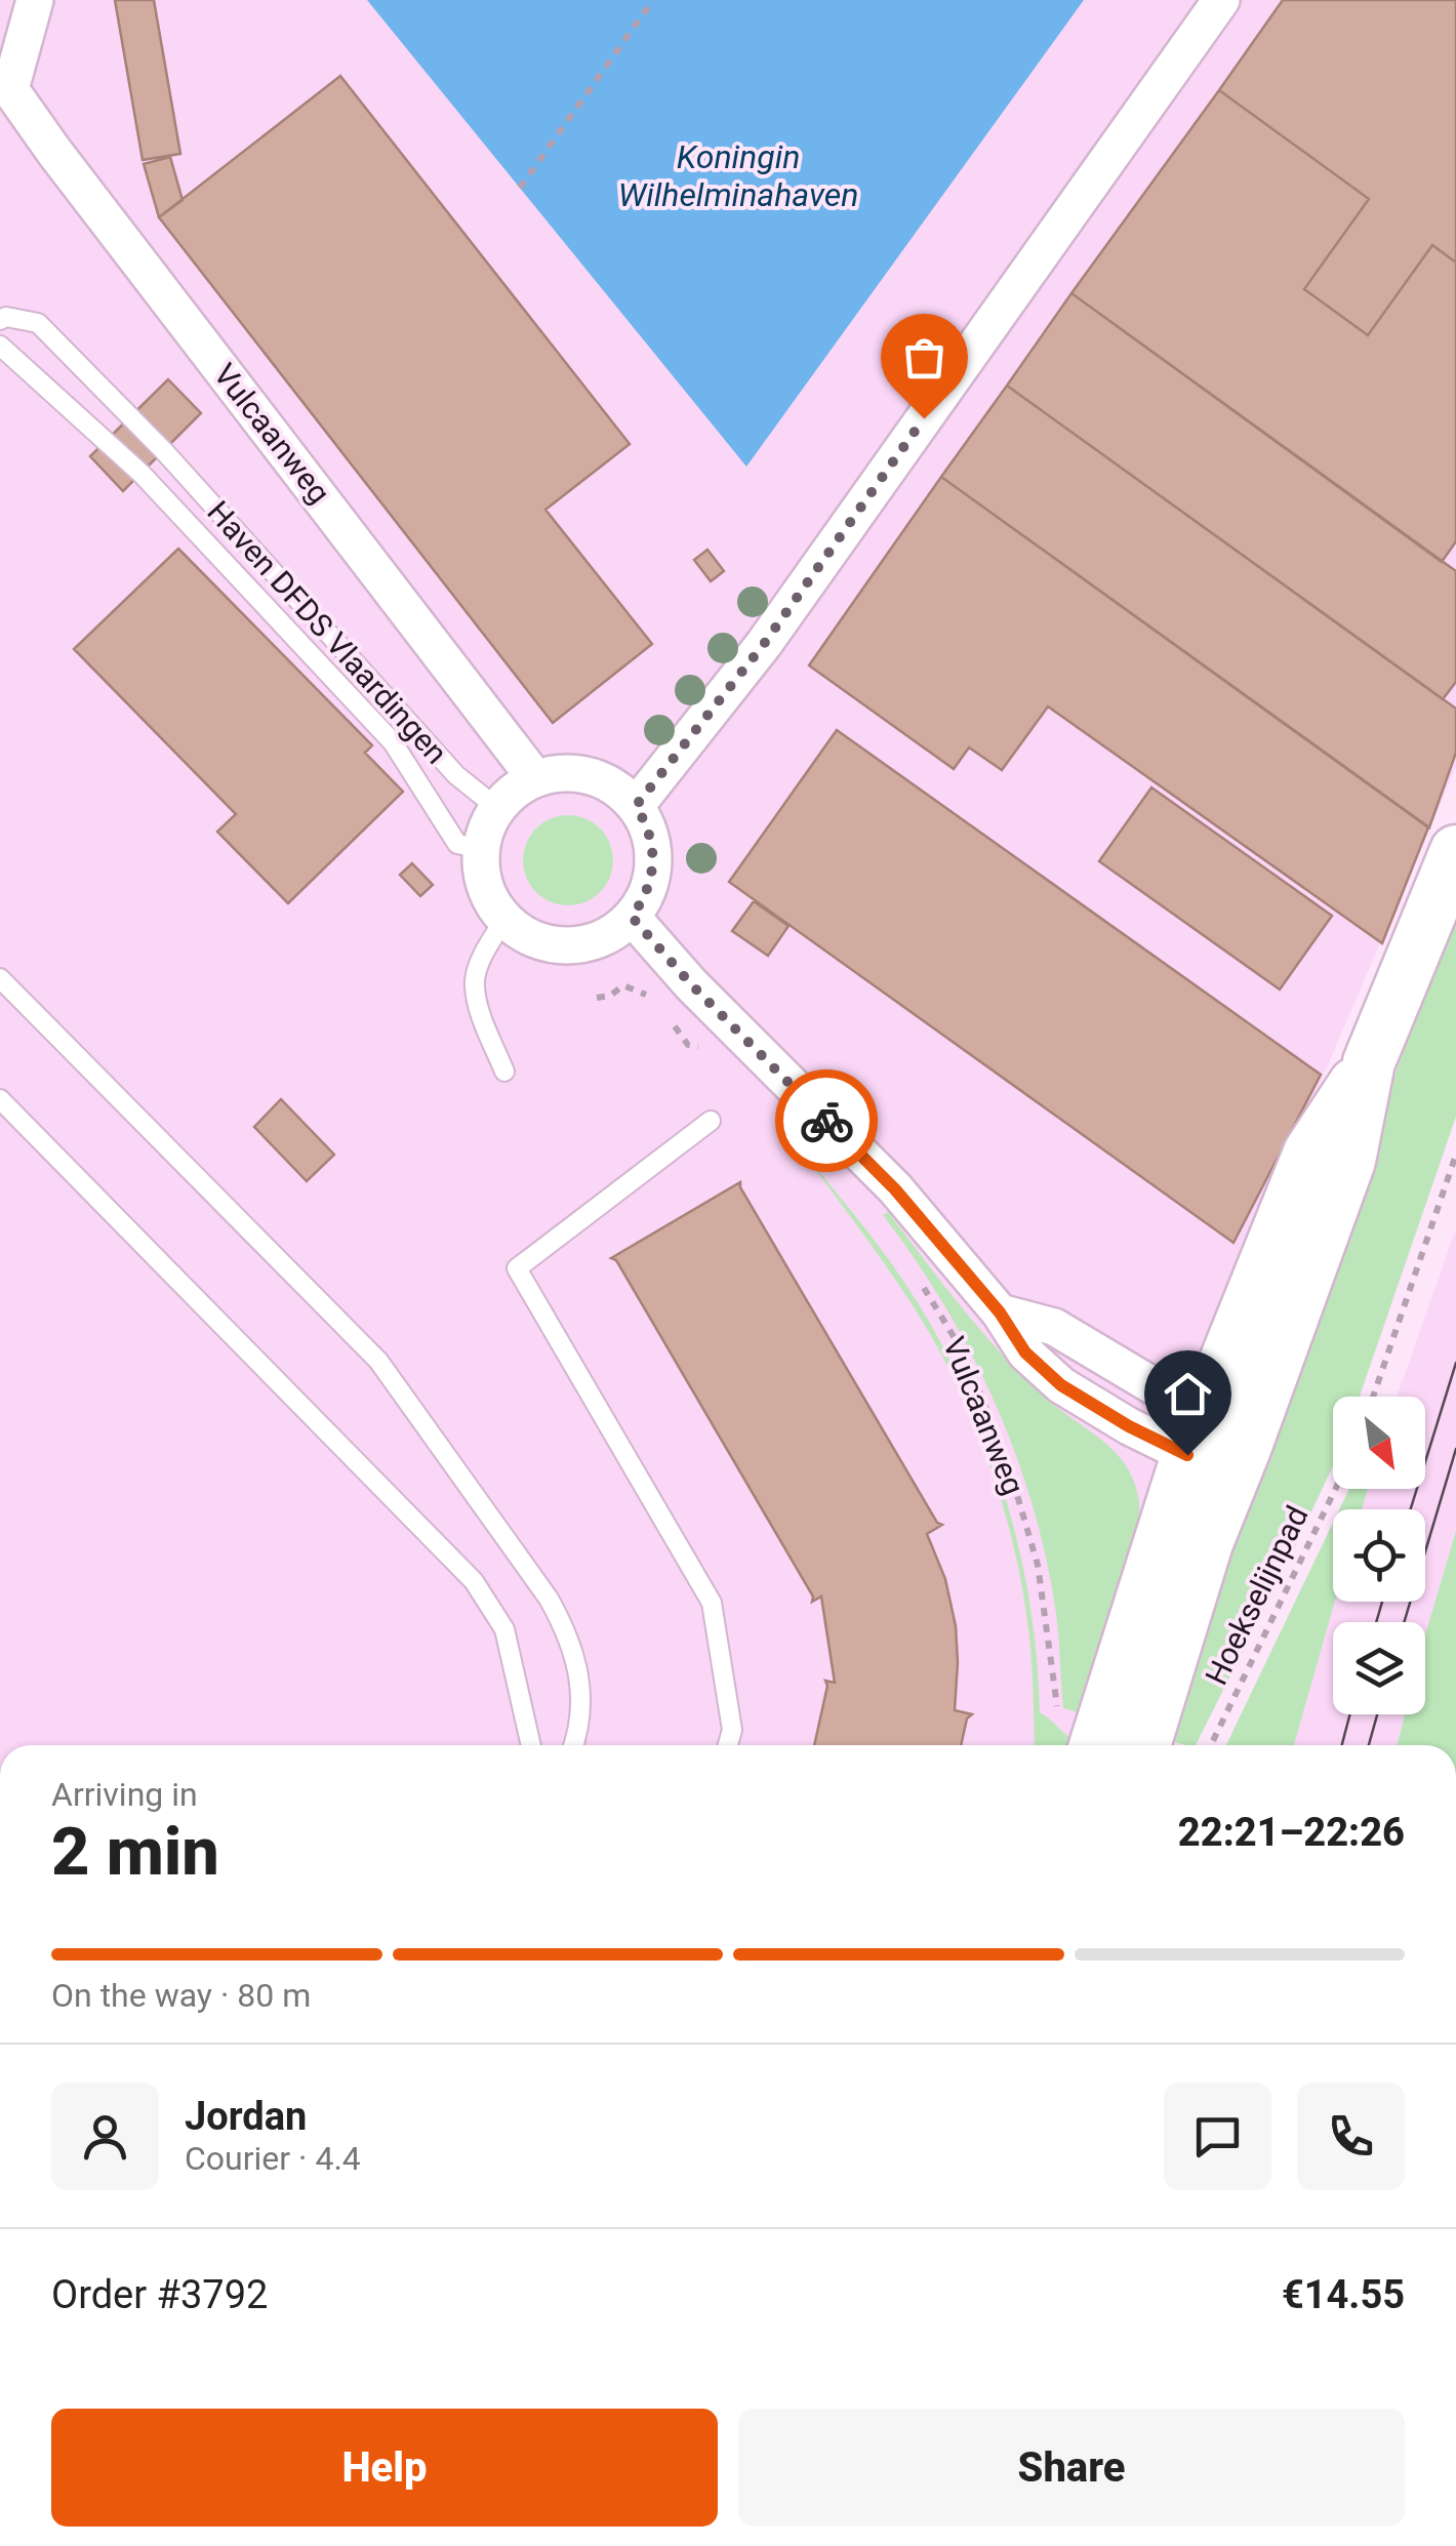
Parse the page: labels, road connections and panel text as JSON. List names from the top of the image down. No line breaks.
{"streets":{"street":["Vulcaanweg"],"lane":["Haven DFDS Vlaardingen"],"path":["Hoekselijnpad"]},"crossings":[["Vulcaanweg","Haven DFDS Vlaardingen"]],"water":["Koningin Wilhelminahaven"],"north":"bottom right","page":{"heading":["2 min","Arriving in","22:21–22:26"],"panel":["Jordan","Courier · 4.4","Order #3792","€14.55"],"bar":"On the way · 80 m","buttons":["Help","Share"]}}
